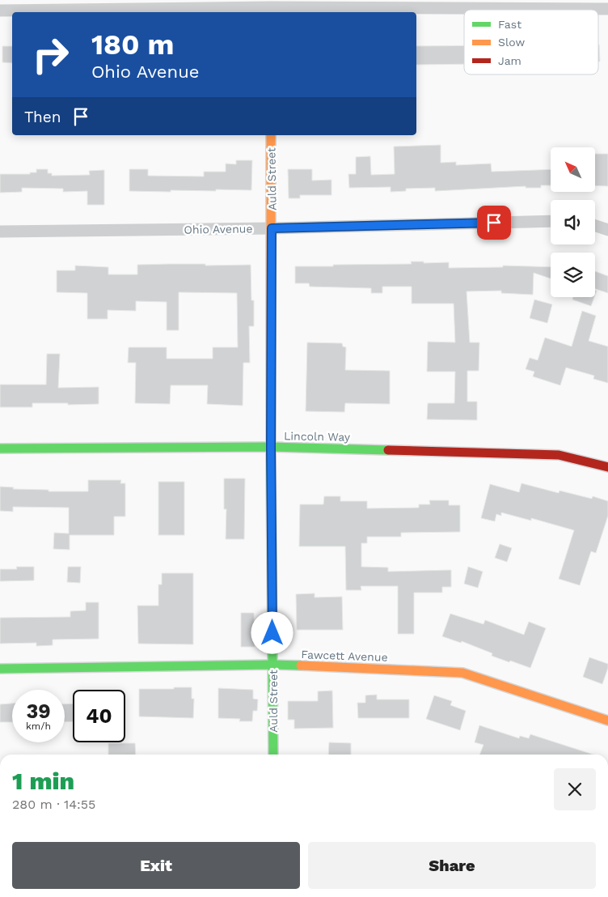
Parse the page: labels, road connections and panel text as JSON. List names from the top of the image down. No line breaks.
{"streets":{"street":["Auld Street","Ohio Avenue","Lincoln Way","Fawcett Avenue"]},"crossings":[["Auld Street","Ohio Avenue"],["Auld Street","Lincoln Way"],["Auld Street","Fawcett Avenue"]],"legend":["Fast","Slow","Jam"],"north":"top left","page":{"turn":["180 m","Ohio Avenue"],"then":"Then","speed":"39 km/h","limit":"40","heading":["1 min","280 m · 14:55"],"buttons":["Exit","Share"]}}
